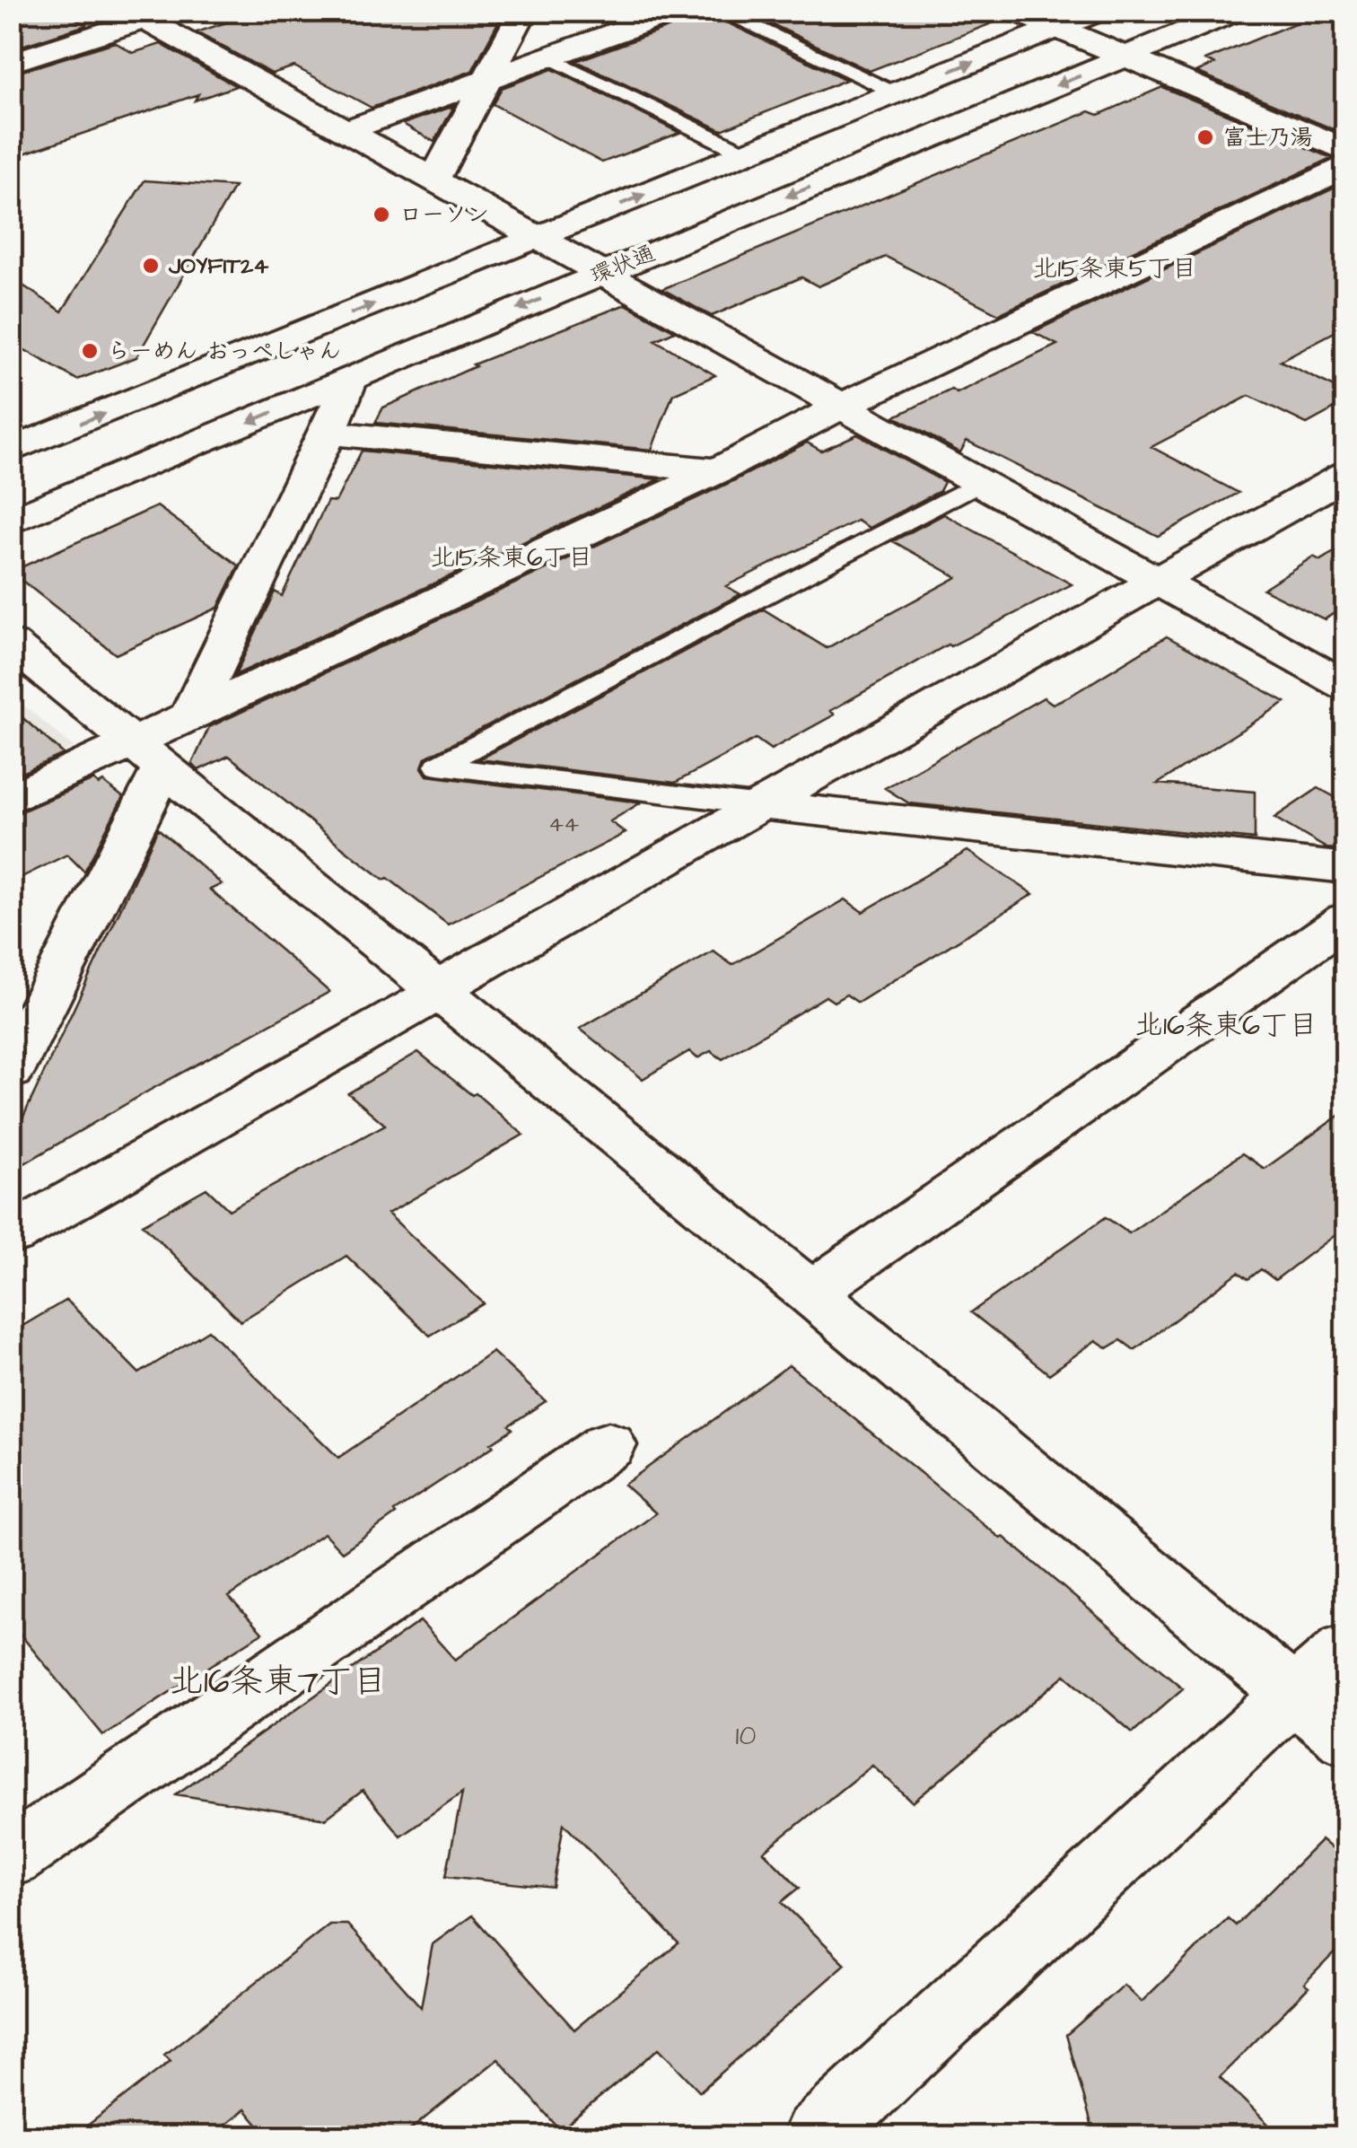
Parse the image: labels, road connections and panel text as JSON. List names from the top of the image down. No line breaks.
{"streets":{"street":["環状通"]},"districts":["北15条東5丁目","北15条東6丁目","北16条東6丁目","北16条東7丁目"],"places":["富士乃湯","ローソン","JOYFIT24","らーめん おっぺしゃん"],"house_numbers":["44","10"]}
